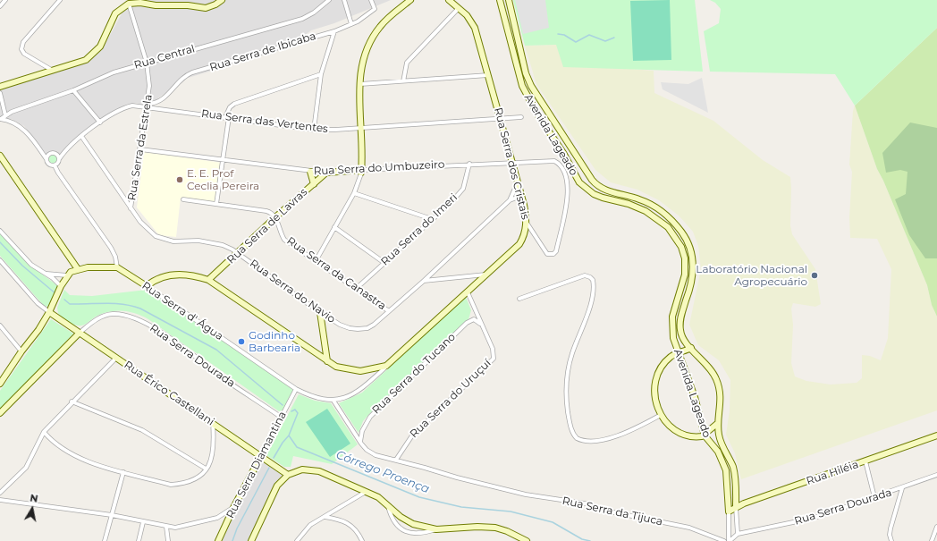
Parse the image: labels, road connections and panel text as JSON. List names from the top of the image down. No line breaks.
{"streets":{"street":["Rua Serra de Ibicaba","Rua Central","Rua Serra das Vertentes","Avenida Lageado","Rua Serra da Estrela","Rua Serra dos Cristais","Rua Serra do Umbuzeiro","Rua Serra de Lavras","Rua Serra do Imeri","Rua Serra da Canastra","Rua Serra do Navio","Rua Serra d' Água","Rua Serra Dourada","Rua Serra do Tucano","Rua Érico Castellani","Rua Serra do Uruçuí","Rua Serra Diamantina","Rua Hiléia","Rua Serra da Tijuca"]},"crossings":[["Rua Serra de Ibicaba","Rua Serra das Vertentes"],["Rua Serra de Ibicaba","Rua Serra da Estrela"],["Rua Central","Rua Serra da Estrela"],["Rua Serra das Vertentes","Rua Serra da Estrela"],["Rua Serra das Vertentes","Rua Serra dos Cristais"],["Rua Serra das Vertentes","Rua Serra do Navio"],["Avenida Lageado","Rua Serra Dourada"],["Avenida Lageado","Rua Hiléia"],["Rua Serra da Estrela","Rua Serra do Umbuzeiro"],["Rua Serra da Estrela","Rua Serra do Navio"],["Rua Serra dos Cristais","Rua Serra do Umbuzeiro"],["Rua Serra dos Cristais","Rua Serra do Navio"],["Rua Serra dos Cristais","Rua Serra d' Água"],["Rua Serra dos Cristais","Rua Serra do Uruçuí"],["Rua Serra do Umbuzeiro","Rua Serra de Lavras"],["Rua Serra do Umbuzeiro","Rua Serra do Imeri"],["Rua Serra de Lavras","Rua Serra da Canastra"],["Rua Serra de Lavras","Rua Serra do Navio"],["Rua Serra do Imeri","Rua Serra da Canastra"],["Rua Serra da Canastra","Rua Serra do Navio"],["Rua Serra d' Água","Rua Serra Diamantina"],["Rua Serra Dourada","Rua Érico Castellani"],["Rua Serra Dourada","Rua Serra Diamantina"],["Rua Serra do Tucano","Rua Serra do Uruçuí"],["Rua Érico Castellani","Rua Serra Diamantina"],["Rua Serra do Uruçuí","Rua Serra da Tijuca"]],"water":["Córrego Proença"],"places":["E. E. Prof Ceclia Pereira","Laboratório Nacional Agropecuário","Godinho Barbearia"],"north":"top"}
